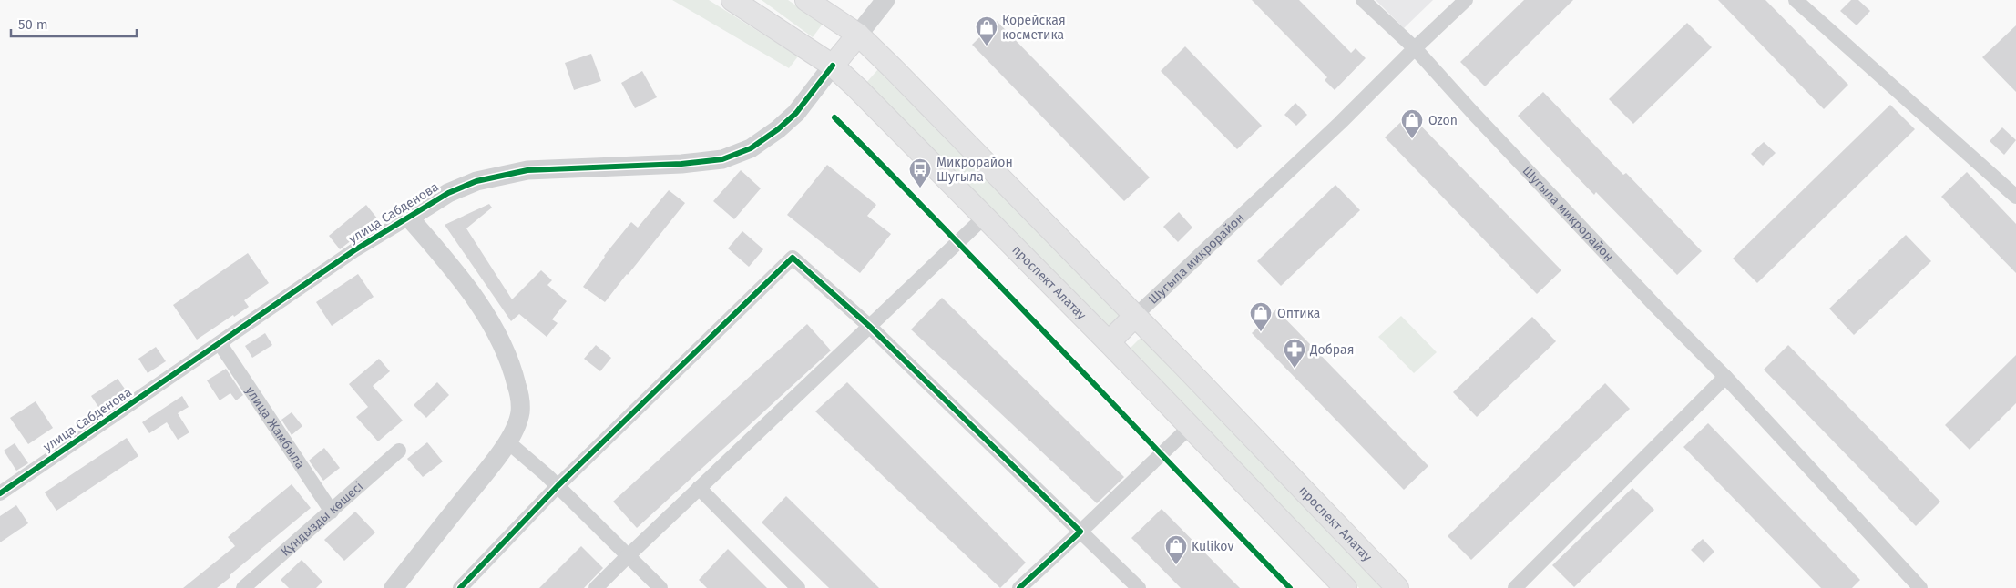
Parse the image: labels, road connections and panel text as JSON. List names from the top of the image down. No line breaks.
{"streets":{"main road":["улица Сабденова","проспект Алатау"],"street":["Шугыла микрорайон","улица Жамбыла","Құндызды көшесі"]},"crossings":[["улица Сабденова","проспект Алатау"],["улица Сабденова","улица Жамбыла"],["Шугыла микрорайон","проспект Алатау"],["улица Жамбыла","Құндызды көшесі"]],"places":{"shop":["Корейская косметика","Ozon","Оптика","Kulikov"],"bus stop":["Микрорайон Шугыла"],"pharmacy":["Добрая"]},"scale_bar":"50 m"}
